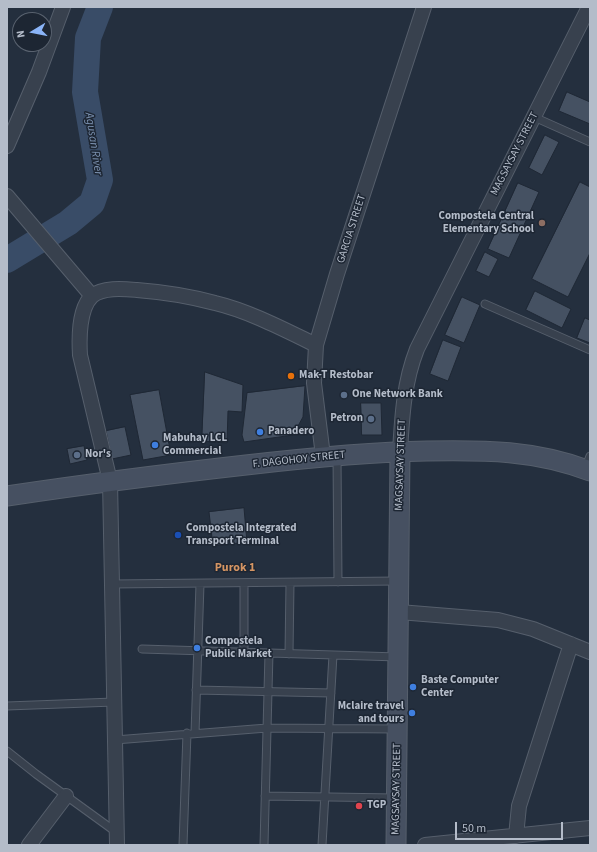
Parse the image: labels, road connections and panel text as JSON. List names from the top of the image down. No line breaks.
{"streets":{"main road":["MAGSAYSAY STREET","F. DAGOHOY STREET"],"street":["GARCIA STREET"]},"crossings":[["MAGSAYSAY STREET","F. DAGOHOY STREET"],["GARCIA STREET","F. DAGOHOY STREET"]],"districts":["Purok 1"],"water":["Agusan River"],"places":["Compostela Central Elementary School","Mak-T Restobar","One Network Bank","Petron","Panadero","Mabuhay LCL Commercial","Nor's","Compostela Integrated Transport Terminal","Compostela Public Market","Baste Computer Center","Mclaire travel and tours","TGP"],"scale_bar":"50 m","north":"left"}
